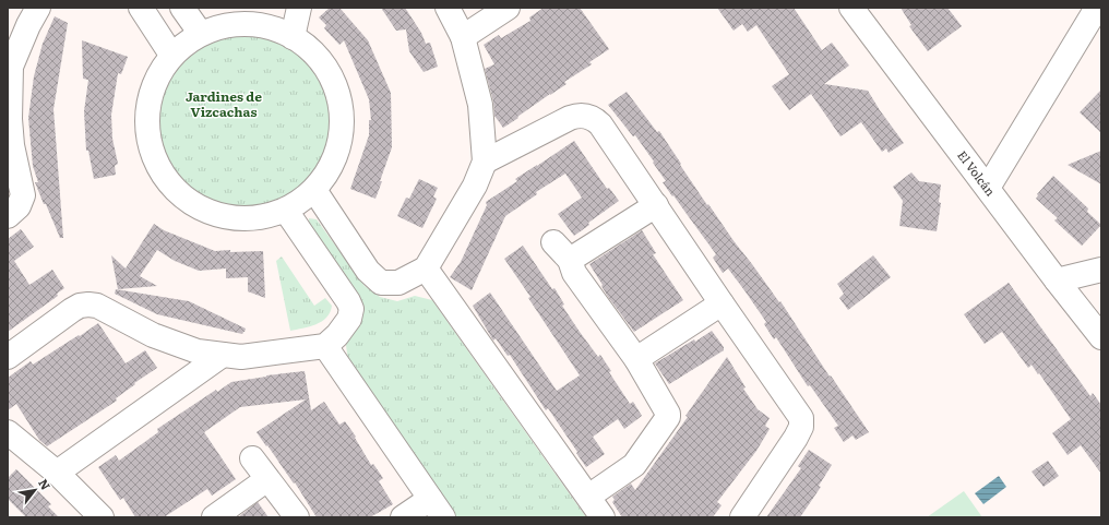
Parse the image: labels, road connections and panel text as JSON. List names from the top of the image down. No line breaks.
{"streets":{"street":["El Volcán"]},"districts":["Jardines de Vizcachas"],"north":"top right"}
